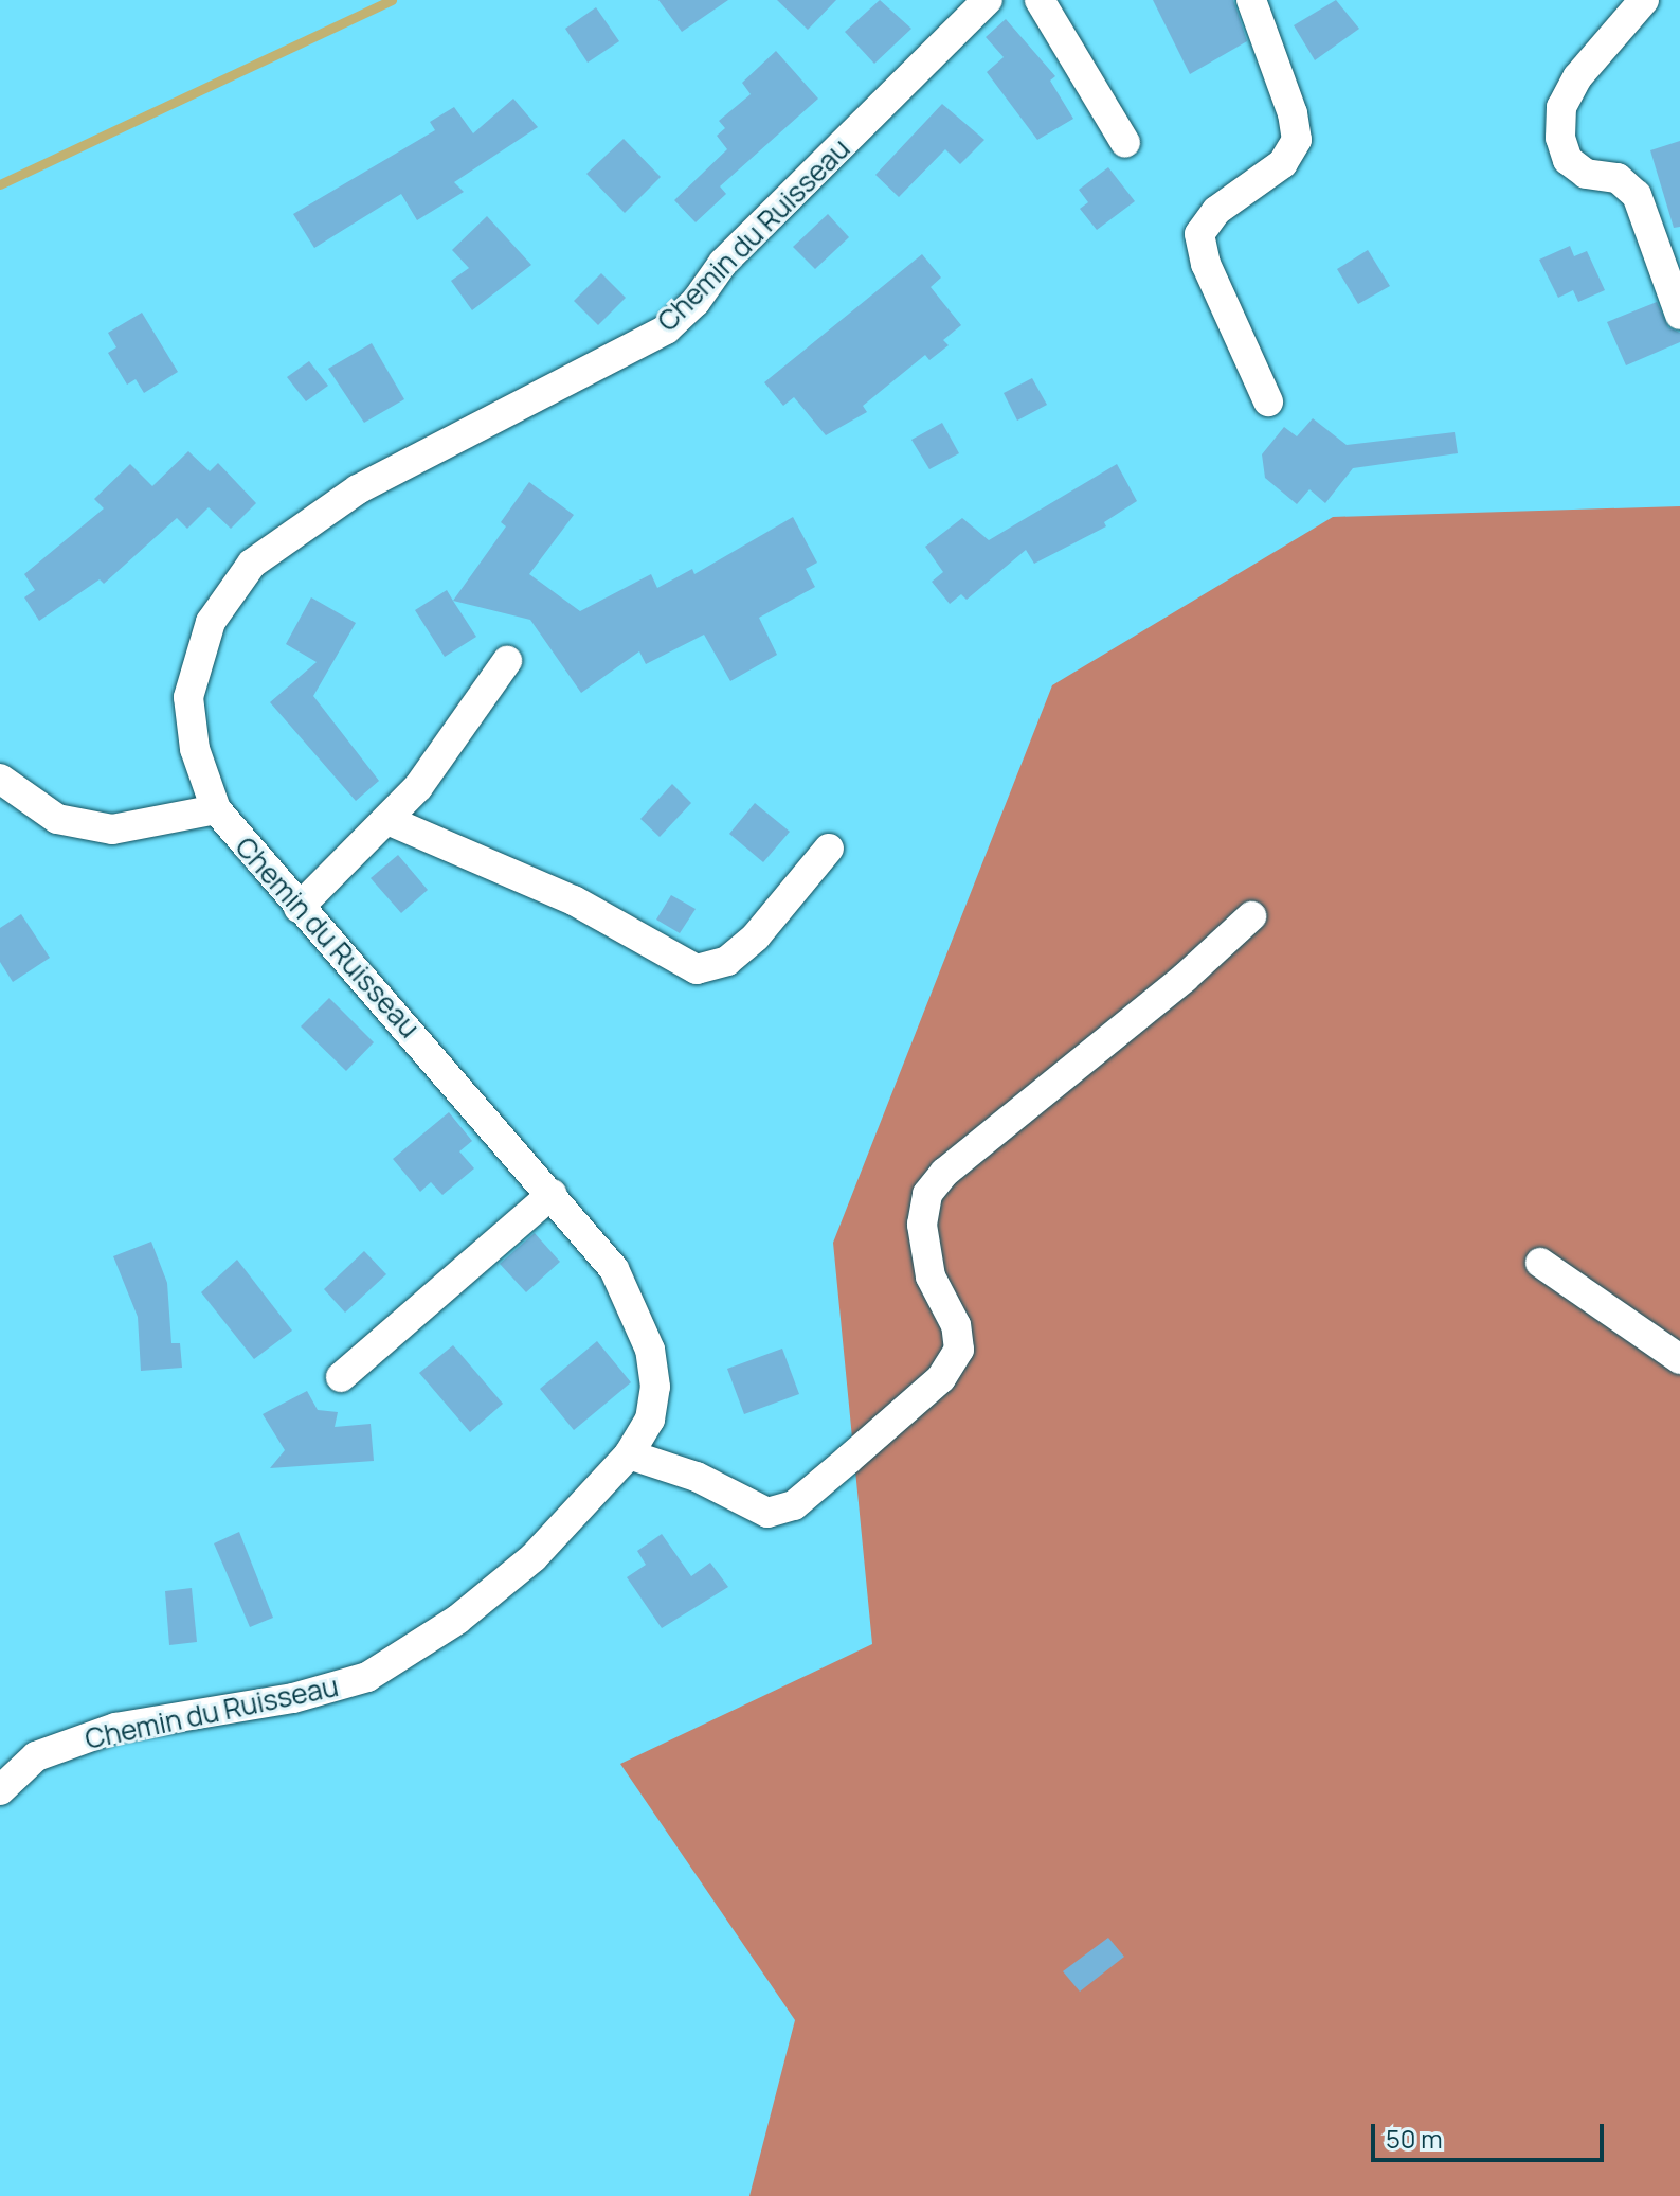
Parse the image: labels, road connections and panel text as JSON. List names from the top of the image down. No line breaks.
{"streets":{"street":["Chemin du Ruisseau"]},"scale_bar":"50 m"}
